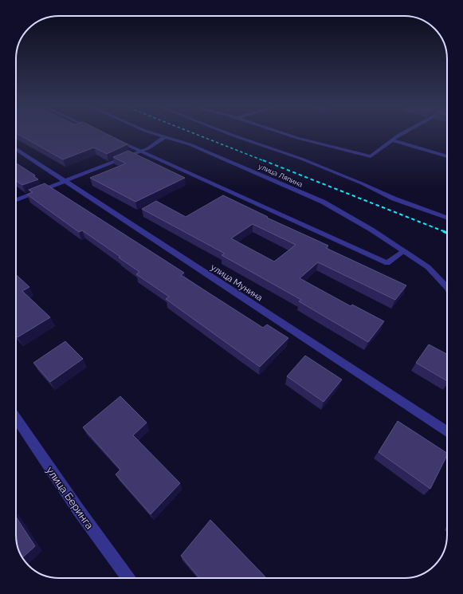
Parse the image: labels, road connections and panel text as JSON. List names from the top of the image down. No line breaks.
{"streets":{"street":["улица Ляпина","улица Мунина","улица Беринга"]}}
